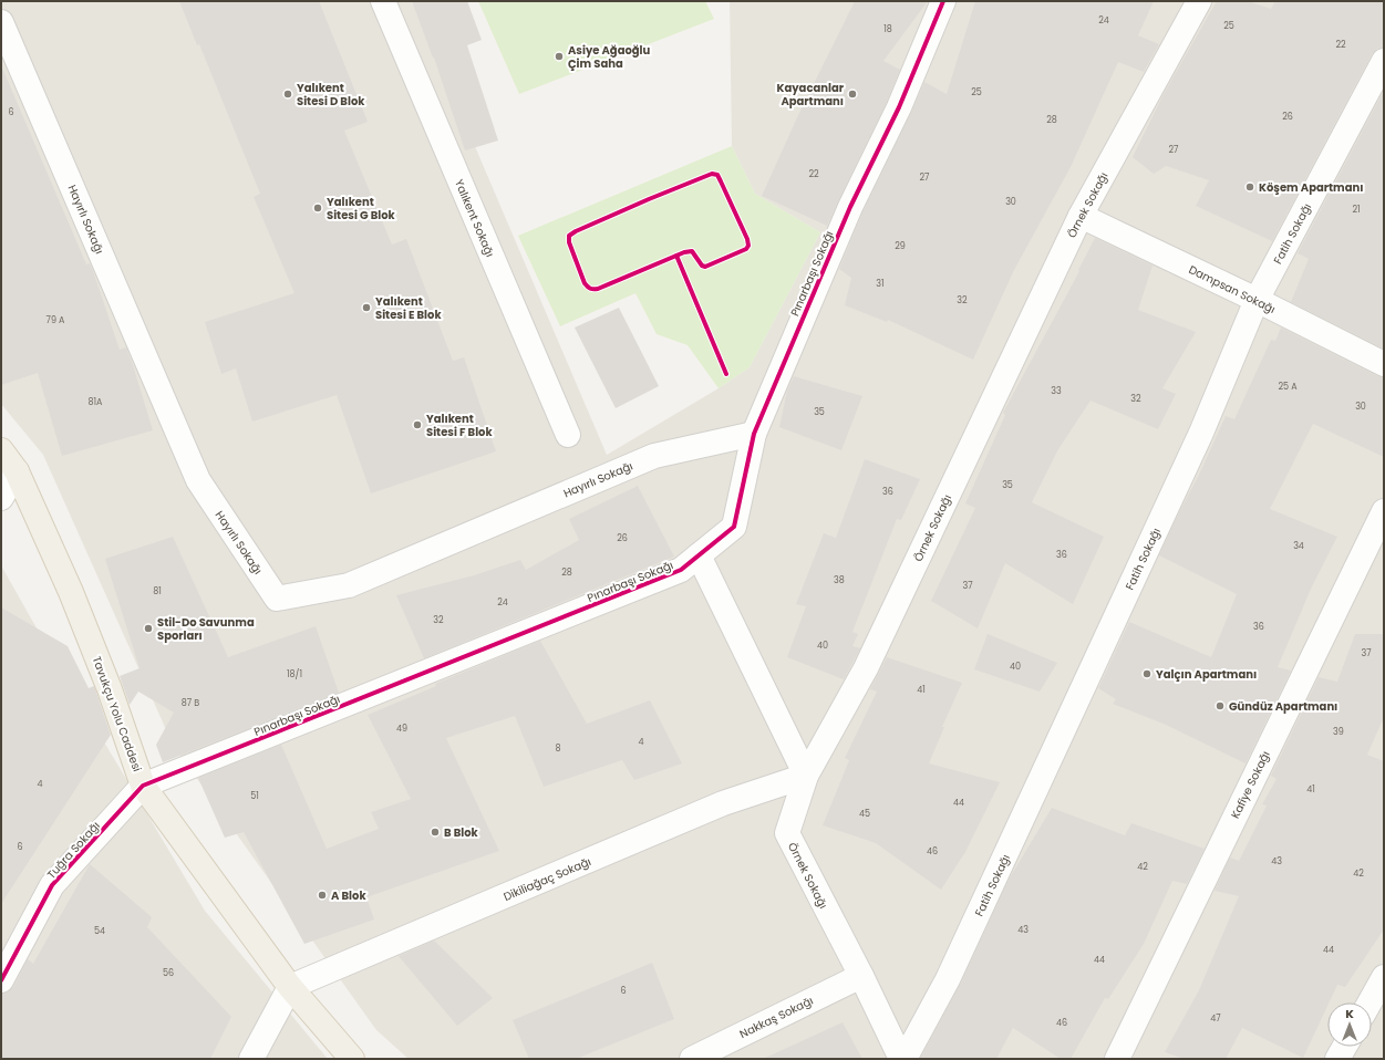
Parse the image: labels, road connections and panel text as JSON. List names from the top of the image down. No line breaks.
{"streets":{"main road":["Tavukçu Yolu Caddesi"],"street":["Örnek Sokağı","Yalıkent Sokağı","Hayırlı Sokağı","Fatih Sokağı","Pınarbaşı Sokağı","Dampsan Sokağı","Kafiye Sokağı","Tuğra Sokağı","Dikiliağaç Sokağı","Nakkaş Sokağı"]},"crossings":[["Örnek Sokağı","Fatih Sokağı"],["Örnek Sokağı","Dampsan Sokağı"],["Örnek Sokağı","Dikiliağaç Sokağı"],["Örnek Sokağı","Nakkaş Sokağı"],["Hayırlı Sokağı","Pınarbaşı Sokağı"],["Fatih Sokağı","Dampsan Sokağı"],["Pınarbaşı Sokağı","Tavukçu Yolu Caddesi"],["Pınarbaşı Sokağı","Tuğra Sokağı"],["Tavukçu Yolu Caddesi","Tuğra Sokağı"],["Tavukçu Yolu Caddesi","Dikiliağaç Sokağı"]],"places":["Asiye Ağaoğlu Çim Saha","Yalıkent Sitesi D Blok","Kayacanlar Apartmanı","Köşem Apartmanı","Yalıkent Sitesi G Blok","Yalıkent Sitesi E Blok","Yalıkent Sitesi F Blok","Stil-Do Savunma Sporları","Yalçın Apartmanı","Gündüz Apartmanı","B Blok","A Blok"],"house_numbers":["24","25","18","22","25","6","26","28","27","22","27","30","21","29","31","32","79 A","25 A","33","32","81A","30","35","35","36","26","34","36","28","38","37","81","24","32","36","40","37","40","18/1","41","87 B","49","39","4","8","4","41","51","44","45","6","46","43","42","42","43","54","44","44","56","6","47","46"],"north":"top"}
